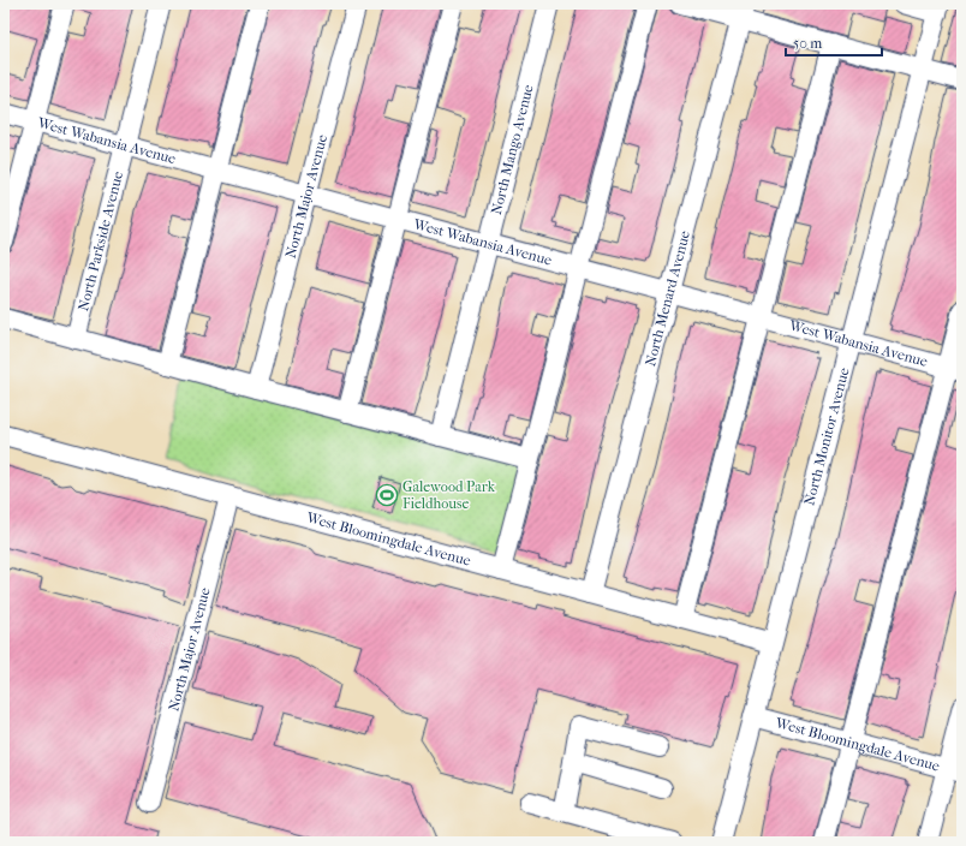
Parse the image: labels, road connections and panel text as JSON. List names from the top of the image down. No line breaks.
{"streets":{"street":["West Wabansia Avenue","North Mango Avenue","North Major Avenue","North Parkside Avenue","North Menard Avenue","North Monitor Avenue","West Bloomingdale Avenue"]},"crossings":[["West Wabansia Avenue","North Mango Avenue"],["West Wabansia Avenue","North Major Avenue"],["West Wabansia Avenue","North Parkside Avenue"],["West Wabansia Avenue","North Menard Avenue"],["West Wabansia Avenue","North Monitor Avenue"],["North Major Avenue","West Bloomingdale Avenue"],["North Menard Avenue","West Bloomingdale Avenue"],["North Monitor Avenue","West Bloomingdale Avenue"]],"places":{"sports":["Galewood Park Fieldhouse"]},"scale_bar":"50 m"}
